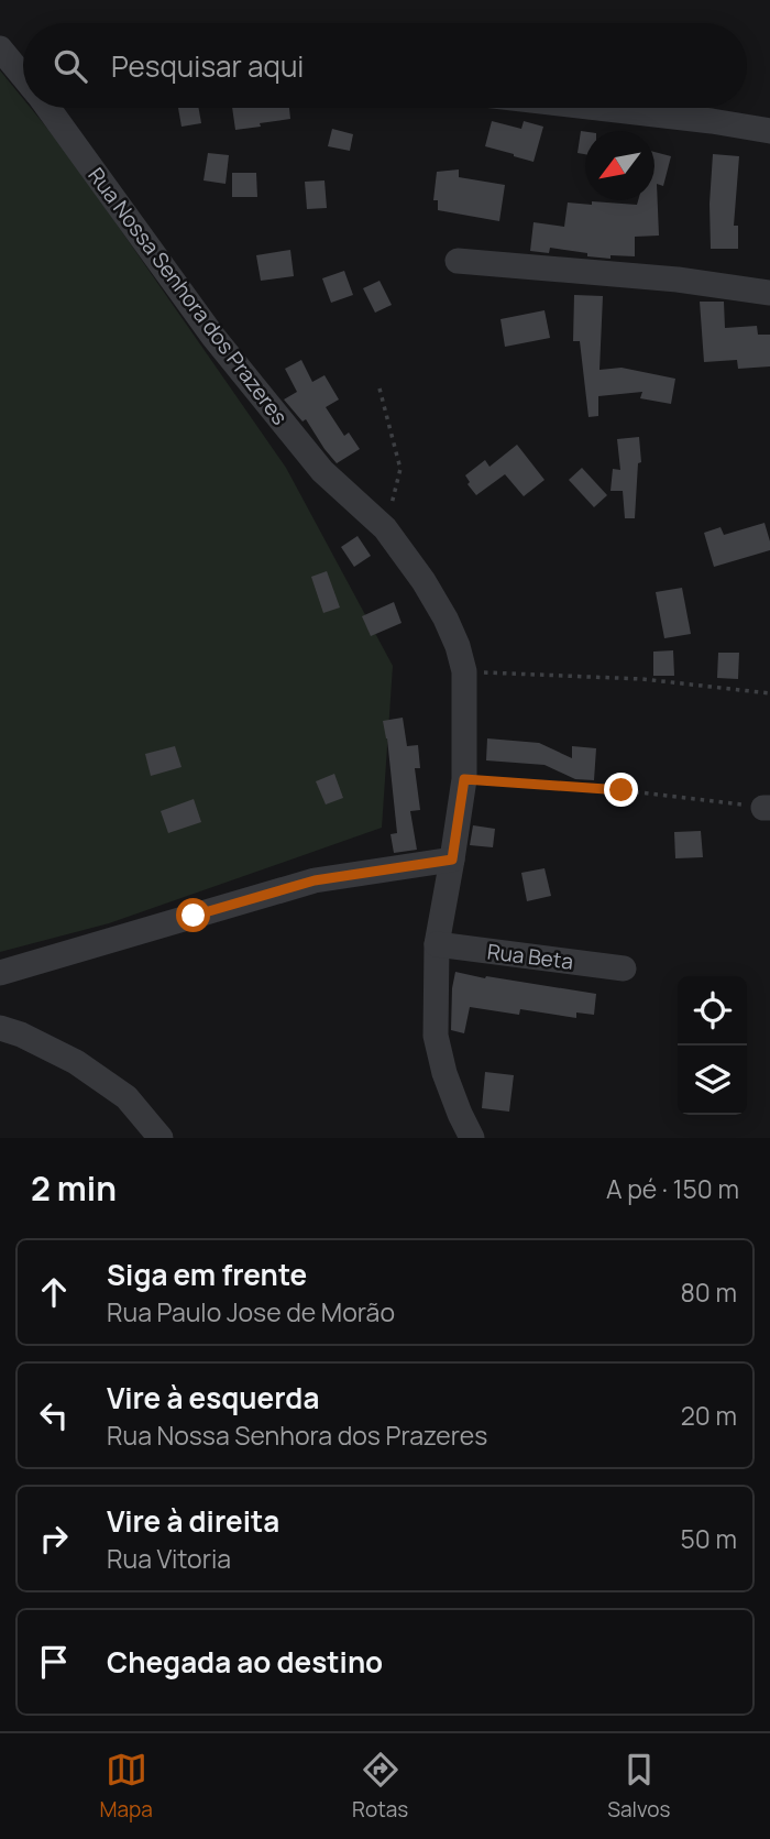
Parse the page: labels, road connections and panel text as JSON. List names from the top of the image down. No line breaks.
{"streets":{"street":["Rua Nossa Senhora dos Prazeres","Rua Beta"]},"crossings":[["Rua Nossa Senhora dos Prazeres","Rua Beta"]],"north":"bottom left","page":{"search":"Pesquisar aqui","heading":["2 min","A pé · 150 m"],"list":[["Siga em frente","Rua Paulo Jose de Morão","80 m"],["Vire à esquerda","Rua Nossa Senhora dos Prazeres","20 m"],["Vire à direita","Rua Vitoria","50 m"],"Chegada ao destino"],"nav":["Mapa","Rotas","Salvos"]}}
